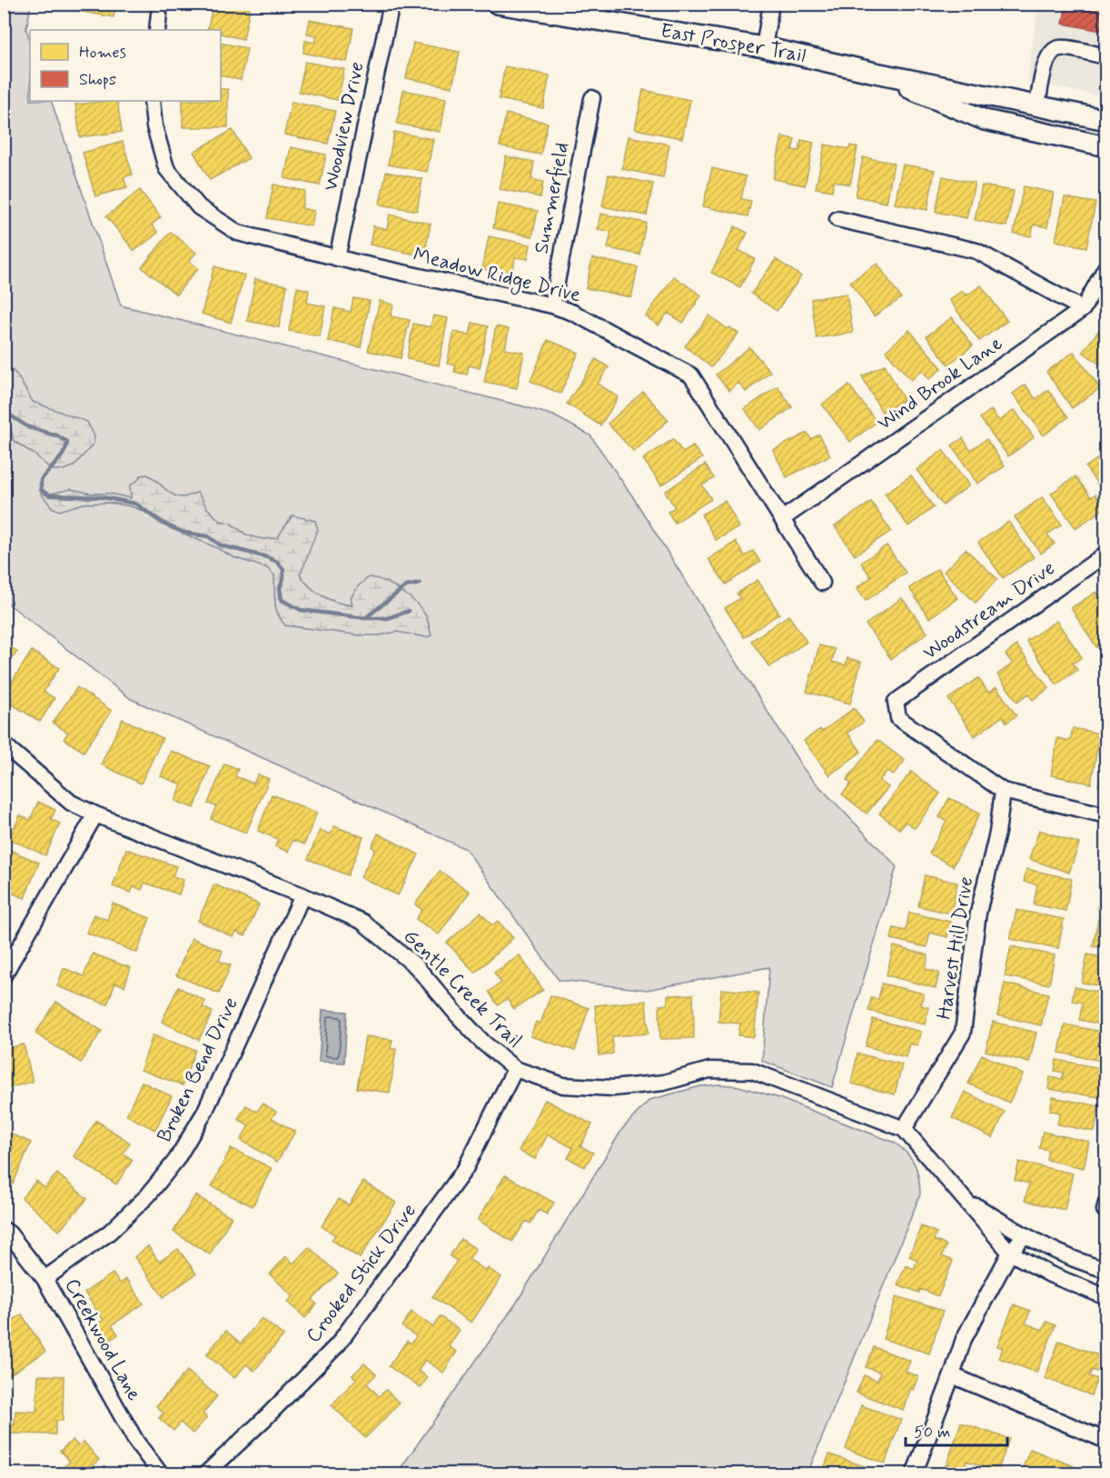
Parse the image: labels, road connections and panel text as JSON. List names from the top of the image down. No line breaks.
{"streets":{"main road":["East Prosper Trail"],"street":["Woodview Drive","Summerfield","Meadow Ridge Drive","Wind Brook Lane","Woodstream Drive","Harvest Hill Drive","Gentle Creek Trail","Broken Bend Drive","Crooked Stick Drive","Creekwood Lane"]},"crossings":[["Woodview Drive","Meadow Ridge Drive"],["Summerfield","Meadow Ridge Drive"],["Meadow Ridge Drive","Wind Brook Lane"],["Woodstream Drive","Harvest Hill Drive"],["Harvest Hill Drive","Gentle Creek Trail"],["Gentle Creek Trail","Broken Bend Drive"],["Gentle Creek Trail","Crooked Stick Drive"],["Broken Bend Drive","Creekwood Lane"]],"legend":["Homes","Shops"],"scale_bar":"50 m"}
